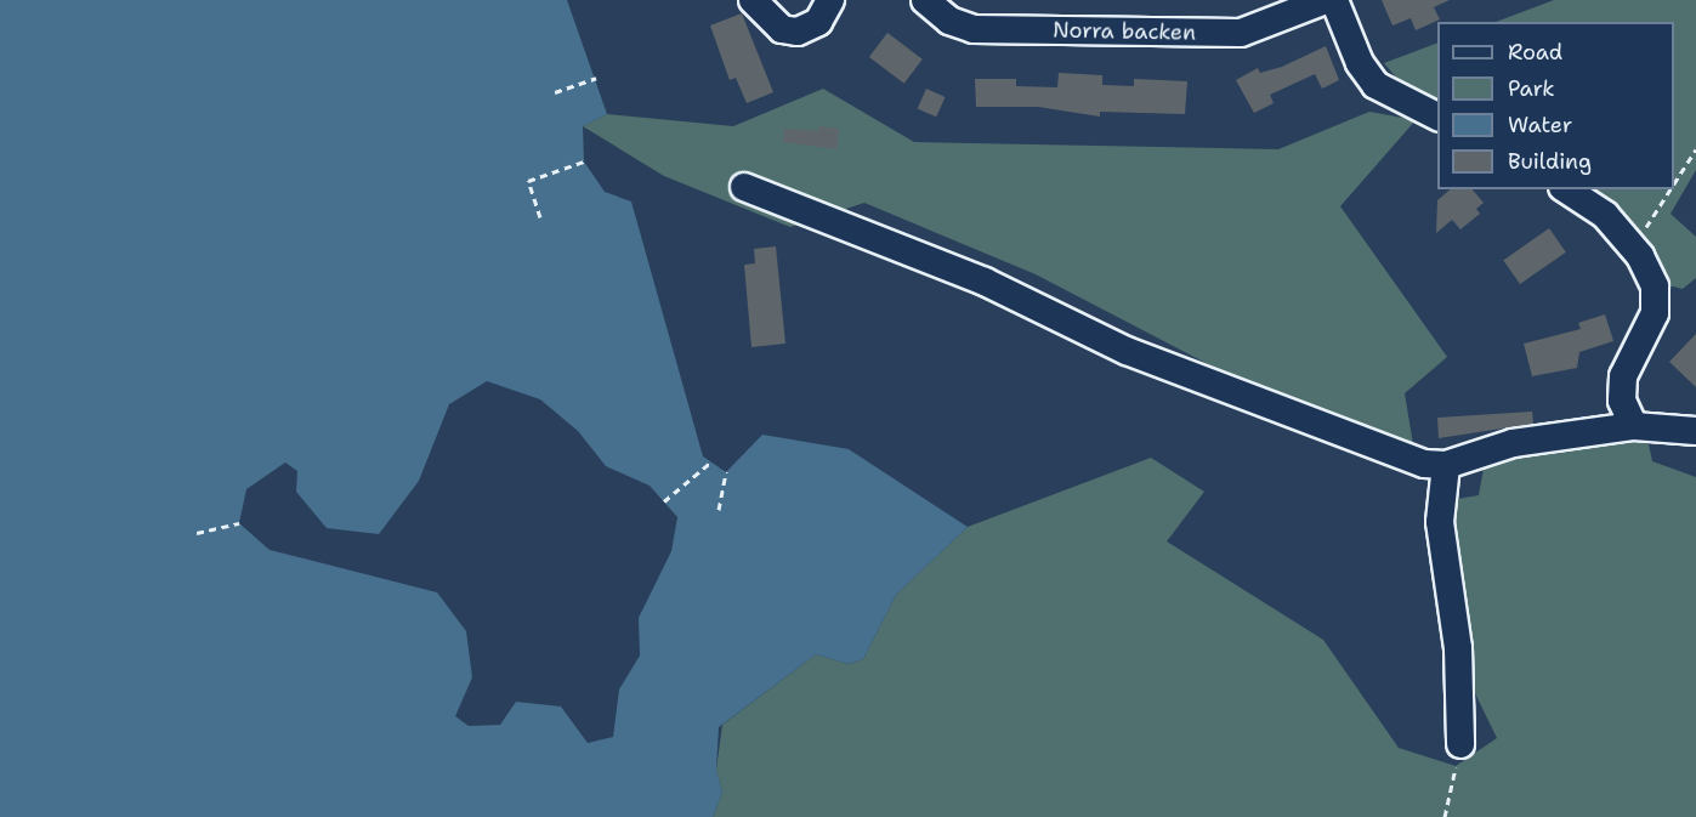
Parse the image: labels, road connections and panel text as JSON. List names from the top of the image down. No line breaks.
{"streets":{"street":["Norra backen"]},"legend":["Road","Park","Water","Building"]}
